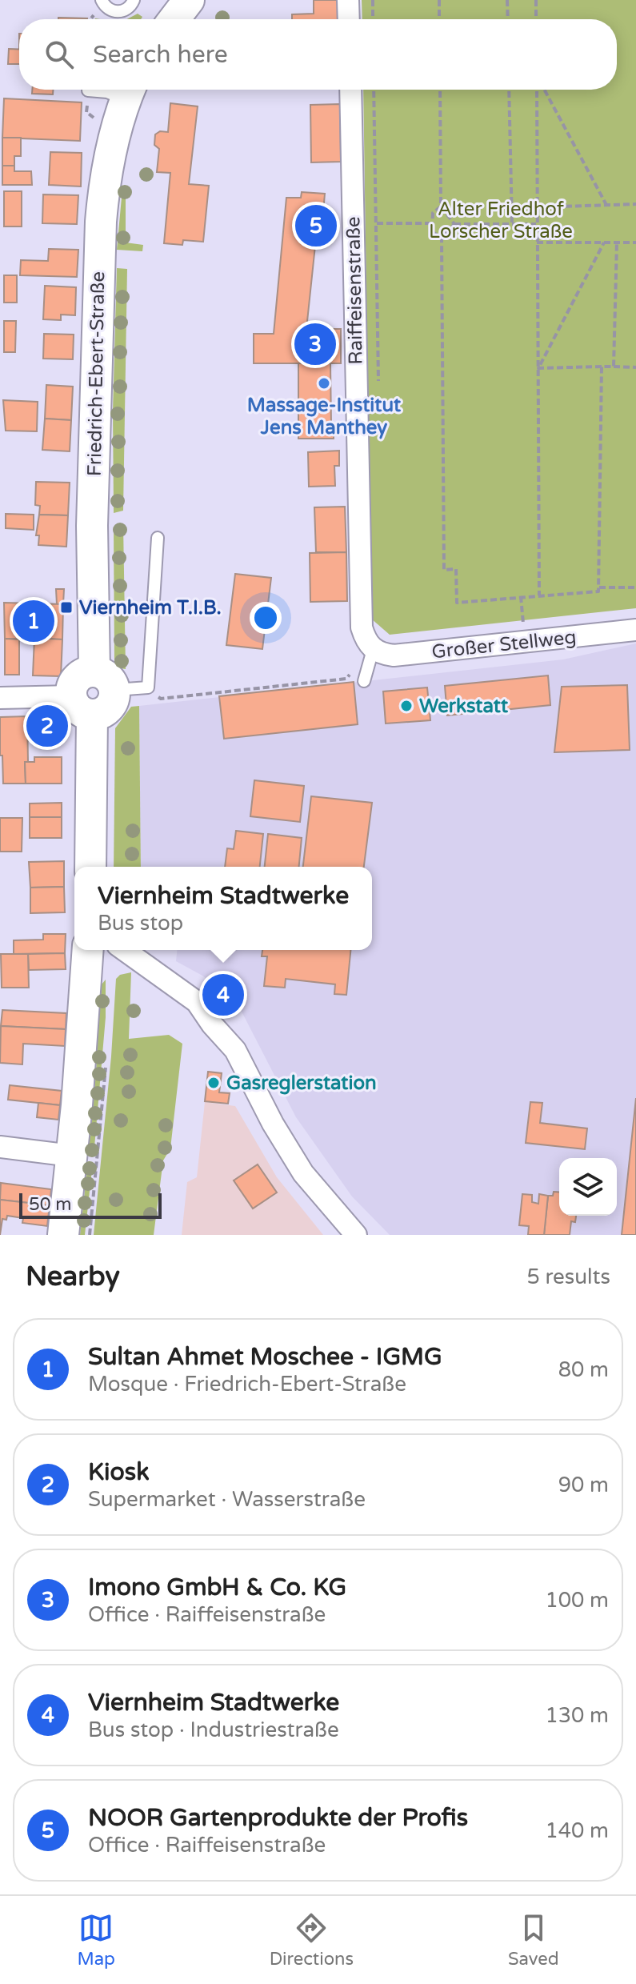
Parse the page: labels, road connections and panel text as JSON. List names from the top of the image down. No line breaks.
{"streets":{"street":["Raiffeisenstraße","Friedrich-Ebert-Straße","Großer Stellweg"]},"crossings":[["Raiffeisenstraße","Großer Stellweg"]],"parks":["Alter Friedhof Lorscher Straße"],"places":{"other":["Massage-Institut Jens Manthey","Werkstatt","Gasreglerstation"],"transit":["Viernheim T.I.B."]},"scale_bar":"50 m","page":{"search":"Search here","pins":["5","3","1","2","4"],"popup":["Viernheim Stadtwerke","Bus stop"],"scale":"50 m","heading":["Nearby","5 results"],"list":[{"mark":"1","name":"Sultan Ahmet Moschee - IGMG","note":"Mosque · Friedrich-Ebert-Straße","value":"80 m"},{"mark":"2","name":"Kiosk","note":"Supermarket · Wasserstraße","value":"90 m"},{"mark":"3","name":"Imono GmbH & Co. KG","note":"Office · Raiffeisenstraße","value":"100 m"},{"mark":"4","name":"Viernheim Stadtwerke","note":"Bus stop · Industriestraße","value":"130 m"},{"mark":"5","name":"NOOR Gartenprodukte der Profis","note":"Office · Raiffeisenstraße","value":"140 m"}],"nav":["Map","Directions","Saved"]}}
